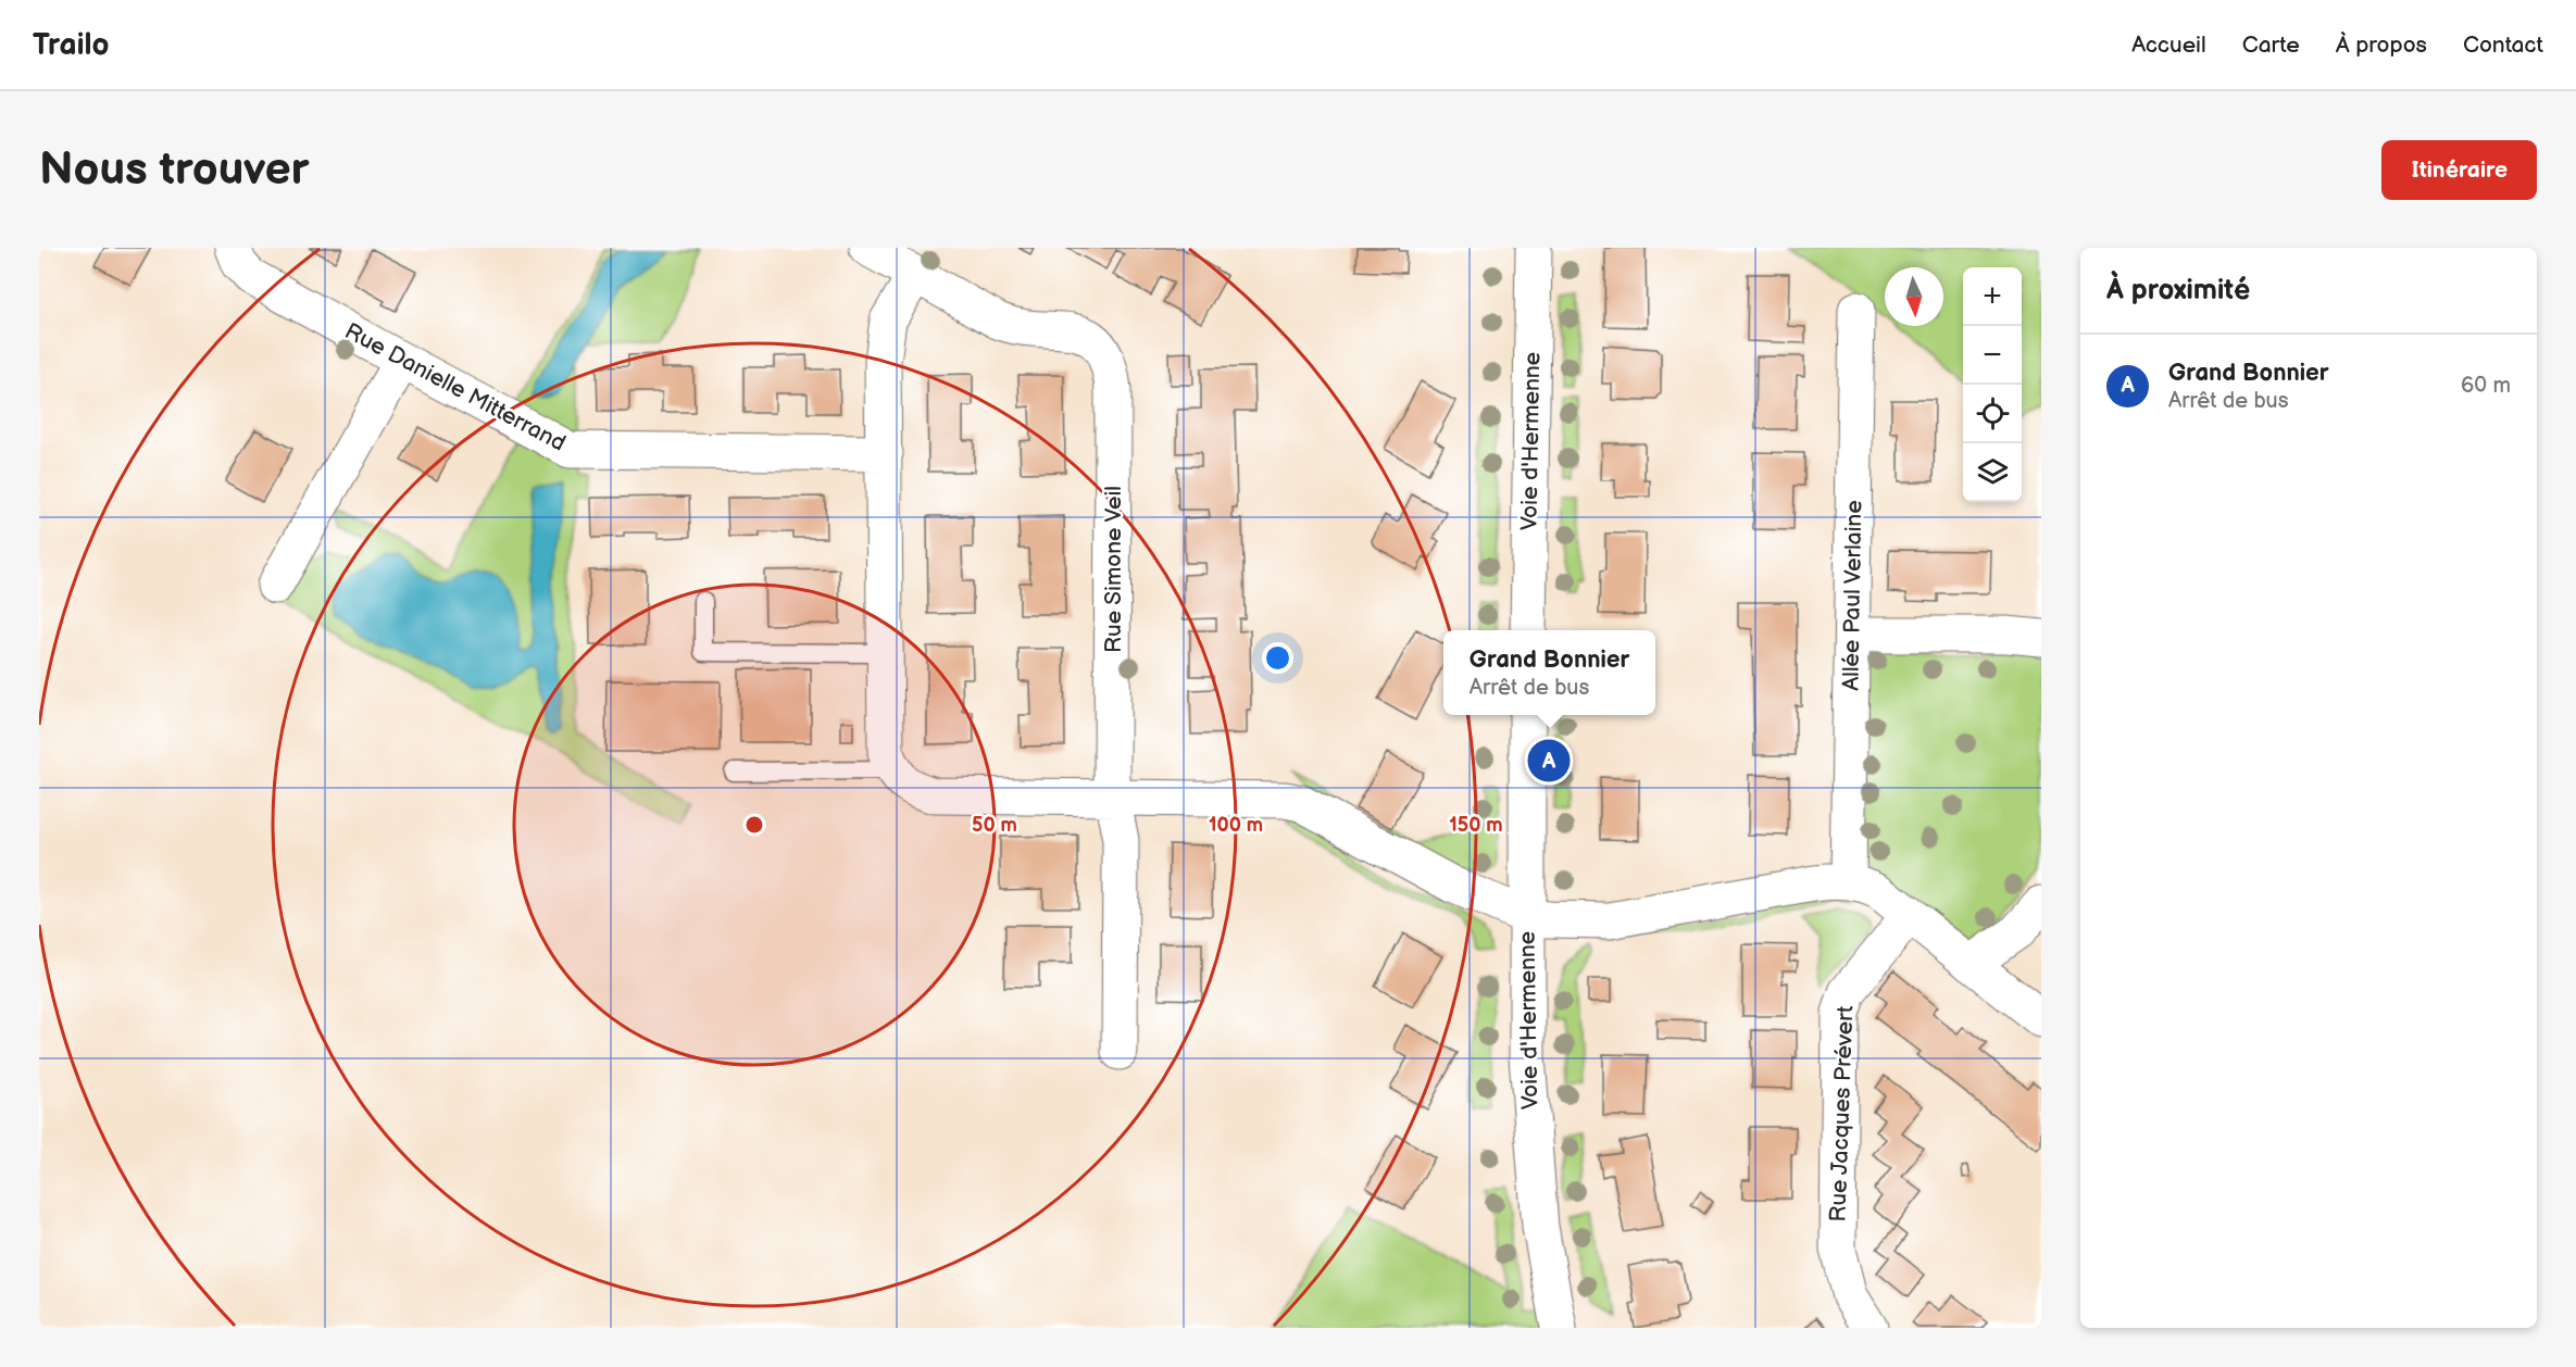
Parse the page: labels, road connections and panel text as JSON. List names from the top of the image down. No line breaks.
{"streets":{"street":["Rue Danielle Mitterrand","Voie d'Hermenne","Rue Simone Veil","Allée Paul Verlaine","Rue Jacques Prévert"]},"north":"bottom","page":{"header":"Trailo","nav":["Accueil","Carte","À propos","Contact"],"buttons":"Itinéraire","title":"Nous trouver","heading":"À proximité","map_buttons":["+","−"],"list":[{"mark":"A","name":"Grand Bonnier","note":"Arrêt de bus","value":"60 m"}],"popup":["Grand Bonnier","Arrêt de bus"],"pins":"A"},"rings":["50 m","100 m","150 m"]}
